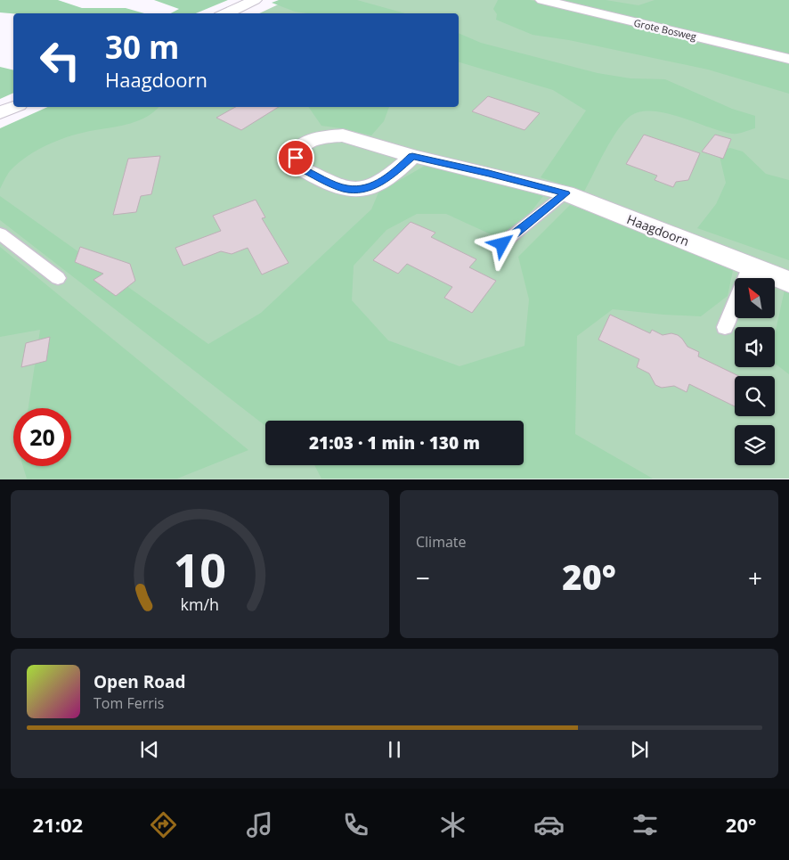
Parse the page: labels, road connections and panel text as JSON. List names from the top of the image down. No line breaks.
{"streets":{"street":["Grote Bosweg","Haagdoorn"]},"north":"top left","page":{"turn":["30 m","Haagdoorn"],"limit":"20","trip":"21:03 · 1 min · 130 m","tile":"Climate","heat":["−","20°","+"],"song":["Open Road","Tom Ferris"],"tabs":["21:02","20°"],"gauge":["10","km/h"]}}
